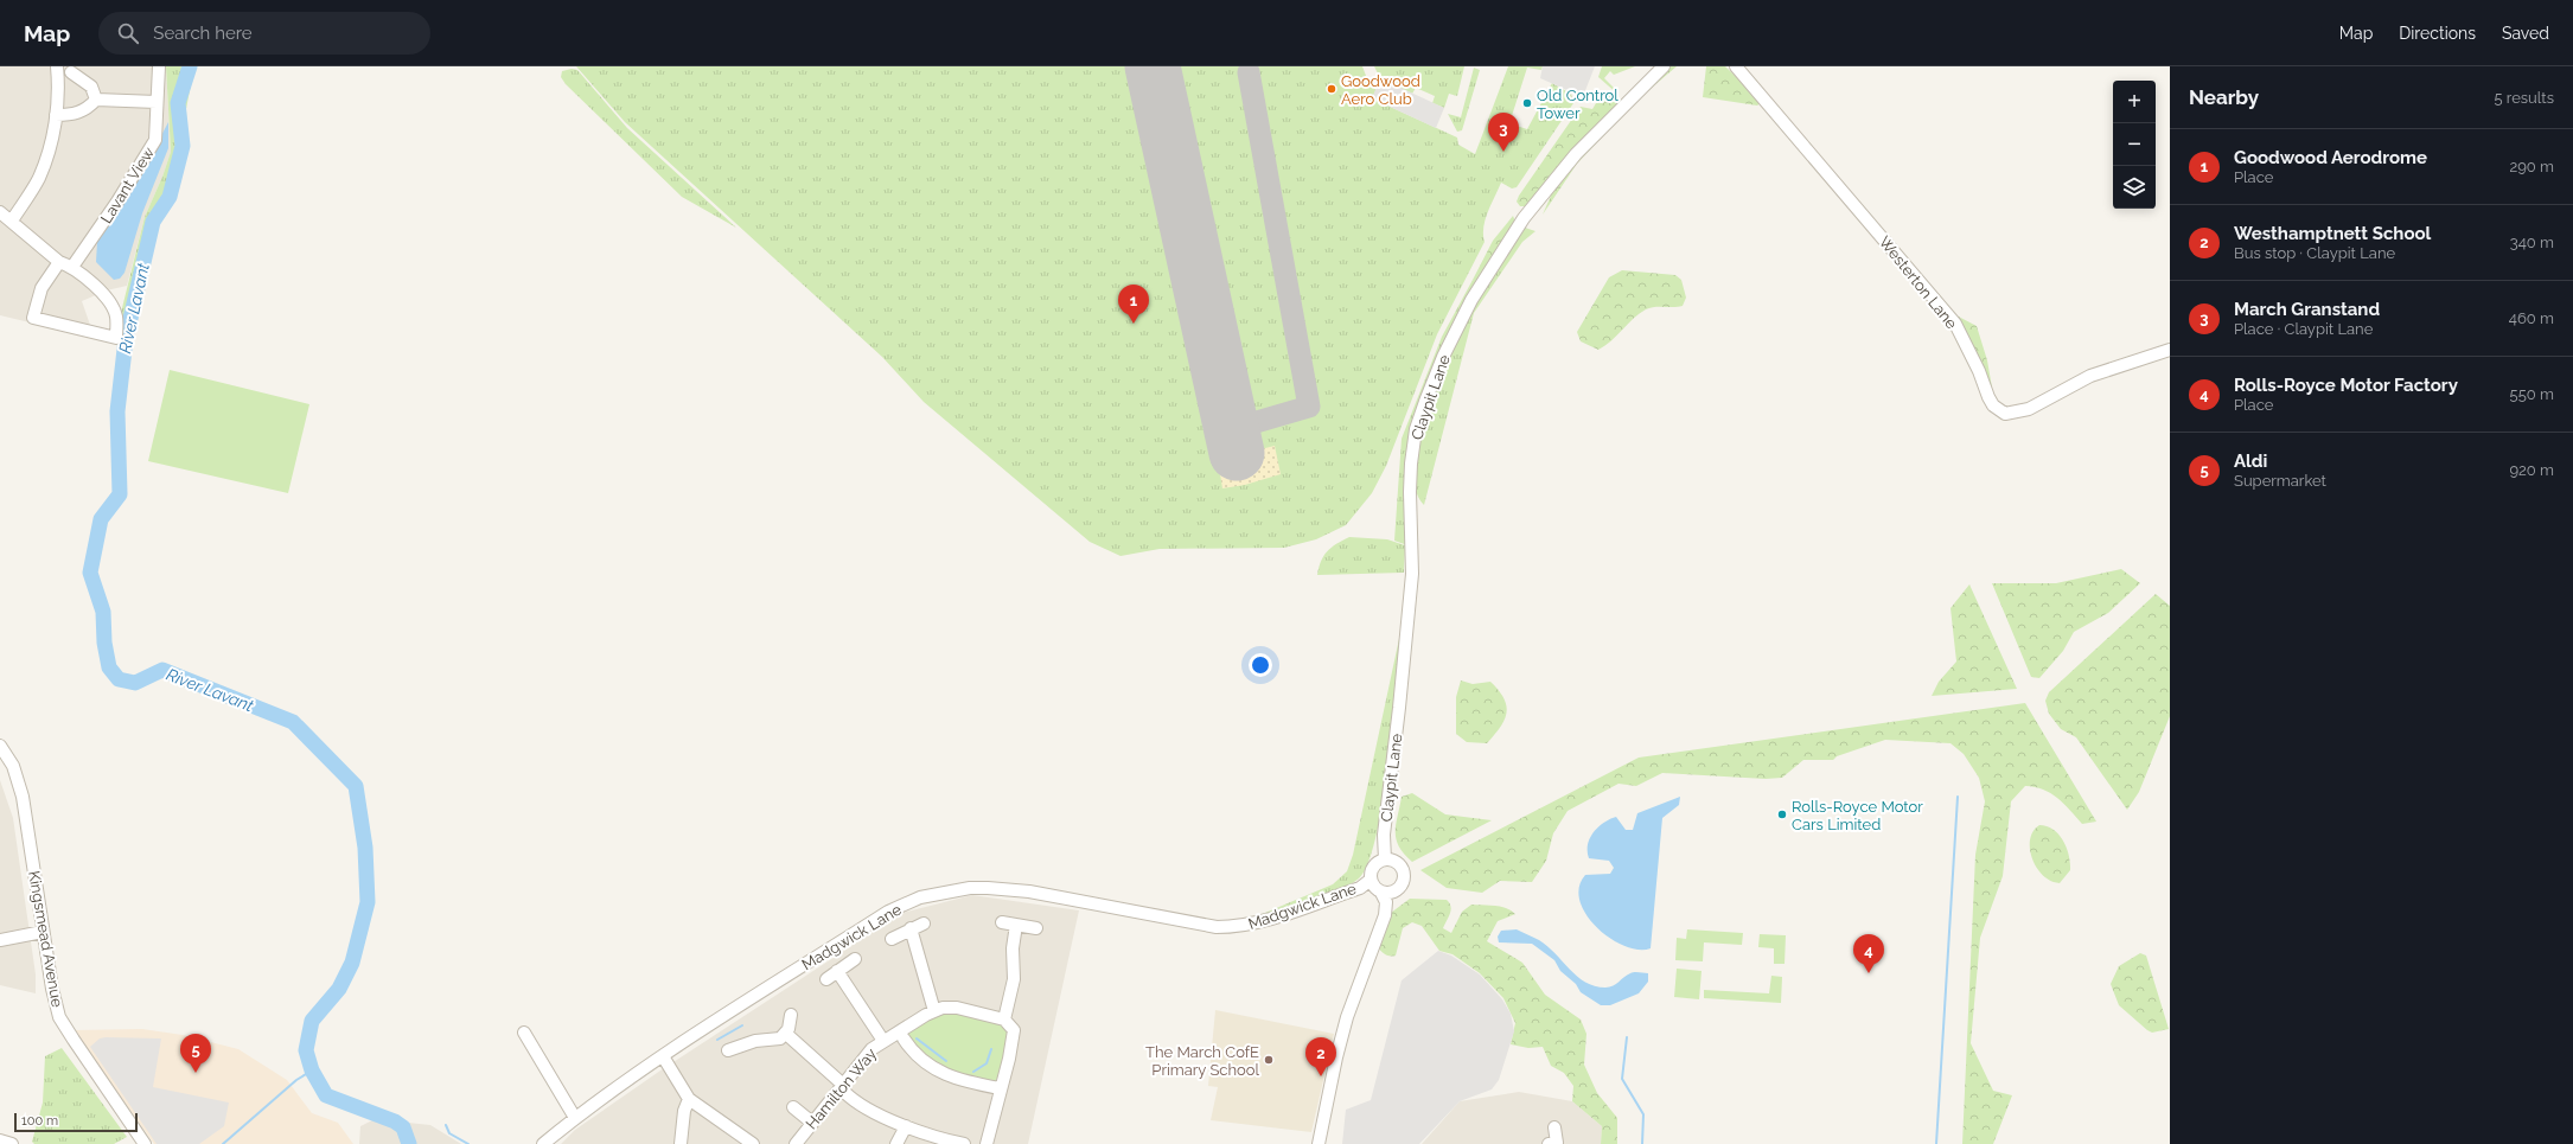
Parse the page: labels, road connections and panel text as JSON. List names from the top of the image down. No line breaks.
{"streets":{"street":["Lavant View","Westerton Lane","Claypit Lane","Madgwick Lane","Kingsmead Avenue","Hamilton Way"]},"crossings":[["Claypit Lane","Madgwick Lane"]],"water":["River Lavant"],"places":["Goodwood Aero Club","Old Control Tower","Rolls-Royce Motor Cars Limited","The March CofE Primary School"],"scale_bar":"100 m","page":{"header":"Map","search":"Search here","nav":["Map","Directions","Saved"],"heading":["Nearby","5 results"],"map_buttons":["+","−"],"pins":["3","1","4","5","2"],"list":[{"mark":"1","name":"Goodwood Aerodrome","note":"Place","value":"290 m"},{"mark":"2","name":"Westhamptnett School","note":"Bus stop · Claypit Lane","value":"340 m"},{"mark":"3","name":"March Granstand","note":"Place · Claypit Lane","value":"460 m"},{"mark":"4","name":"Rolls-Royce Motor Factory","note":"Place","value":"550 m"},{"mark":"5","name":"Aldi","note":"Supermarket","value":"920 m"}],"scale":"100 m"}}
